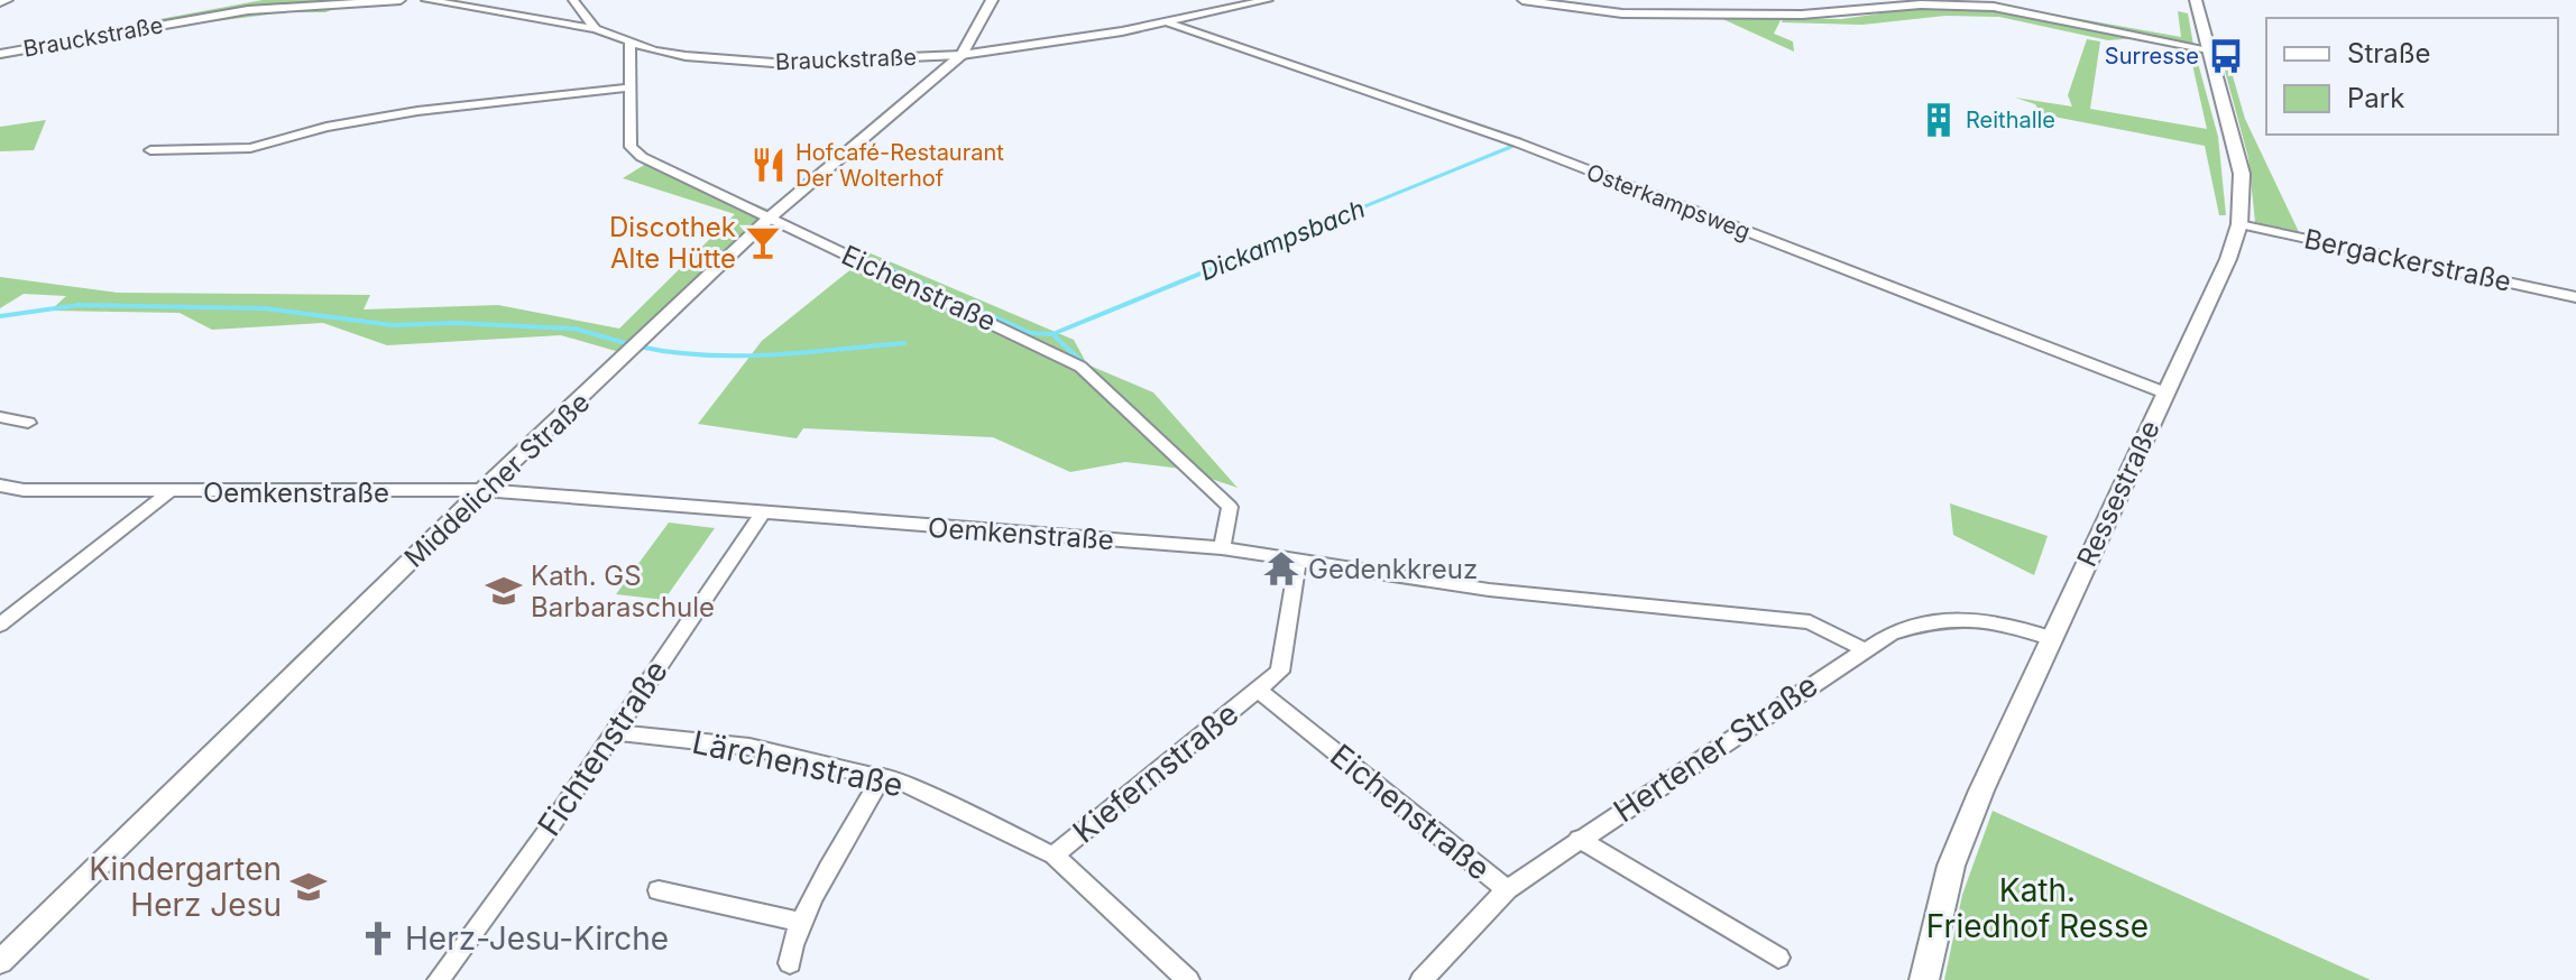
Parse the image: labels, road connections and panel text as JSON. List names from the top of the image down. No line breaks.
{"streets":{"main road":["Ressestraße"],"street":["Brauckstraße","Osterkampsweg","Bergackerstraße","Eichenstraße","Middelicher Straße","Oemkenstraße","Fichtenstraße","Hertener Straße","Lärchenstraße","Kiefernstraße"]},"crossings":[["Brauckstraße","Osterkampsweg"],["Brauckstraße","Eichenstraße"],["Brauckstraße","Middelicher Straße"],["Osterkampsweg","Ressestraße"],["Bergackerstraße","Ressestraße"],["Eichenstraße","Middelicher Straße"],["Eichenstraße","Oemkenstraße"],["Eichenstraße","Hertener Straße"],["Eichenstraße","Kiefernstraße"],["Middelicher Straße","Oemkenstraße"],["Oemkenstraße","Fichtenstraße"],["Oemkenstraße","Hertener Straße"],["Ressestraße","Hertener Straße"],["Fichtenstraße","Lärchenstraße"],["Lärchenstraße","Kiefernstraße"]],"water":["Dickampsbach"],"parks":["Kath. Friedhof Resse"],"places":{"bus stop":["Surresse"],"building":["Reithalle"],"restaurant":["Hofcafé-Restaurant Der Wolterhof"],"bar":["Discothek Alte Hütte"],"temple":["Gedenkkreuz"],"school or university":["Kath. GS Barbaraschule","Kindergarten Herz Jesu"],"church":["Herz-Jesu-Kirche"]},"legend":["Straße","Park"]}
